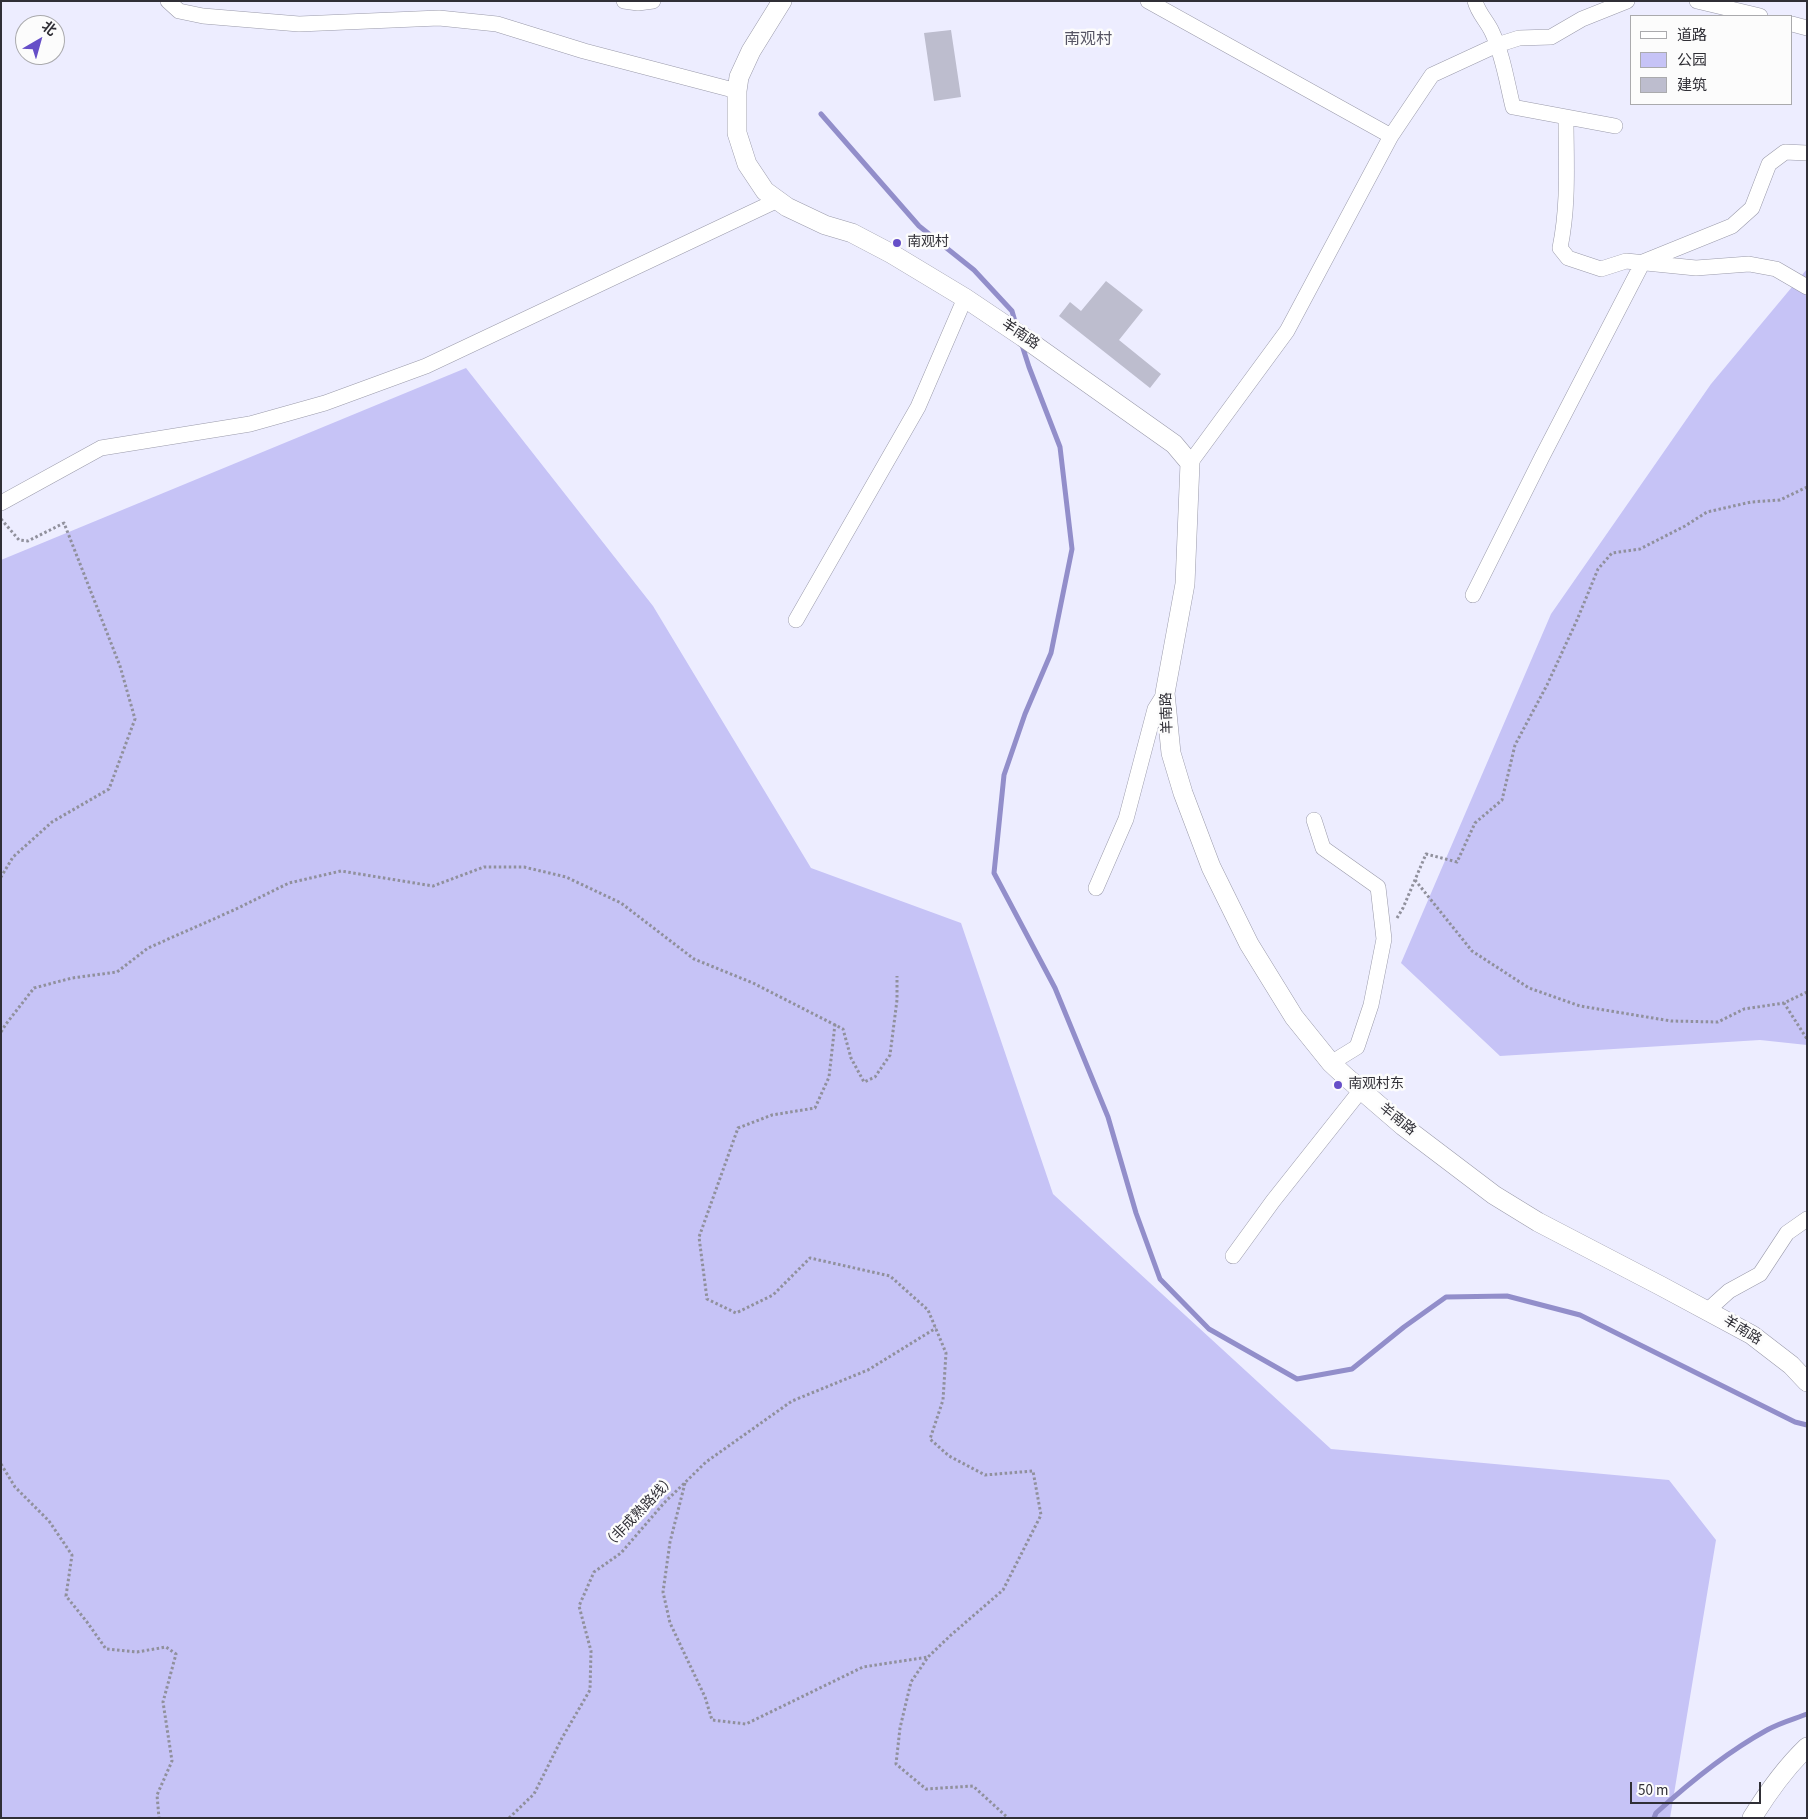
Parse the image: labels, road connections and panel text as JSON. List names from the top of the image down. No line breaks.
{"streets":{"street":["羊南路"],"path":["（非成熟路线）"]},"districts":["南观村"],"places":["南观村","南观村东"],"legend":["道路","公园","建筑"],"scale_bar":"50 m","north":"top right"}
